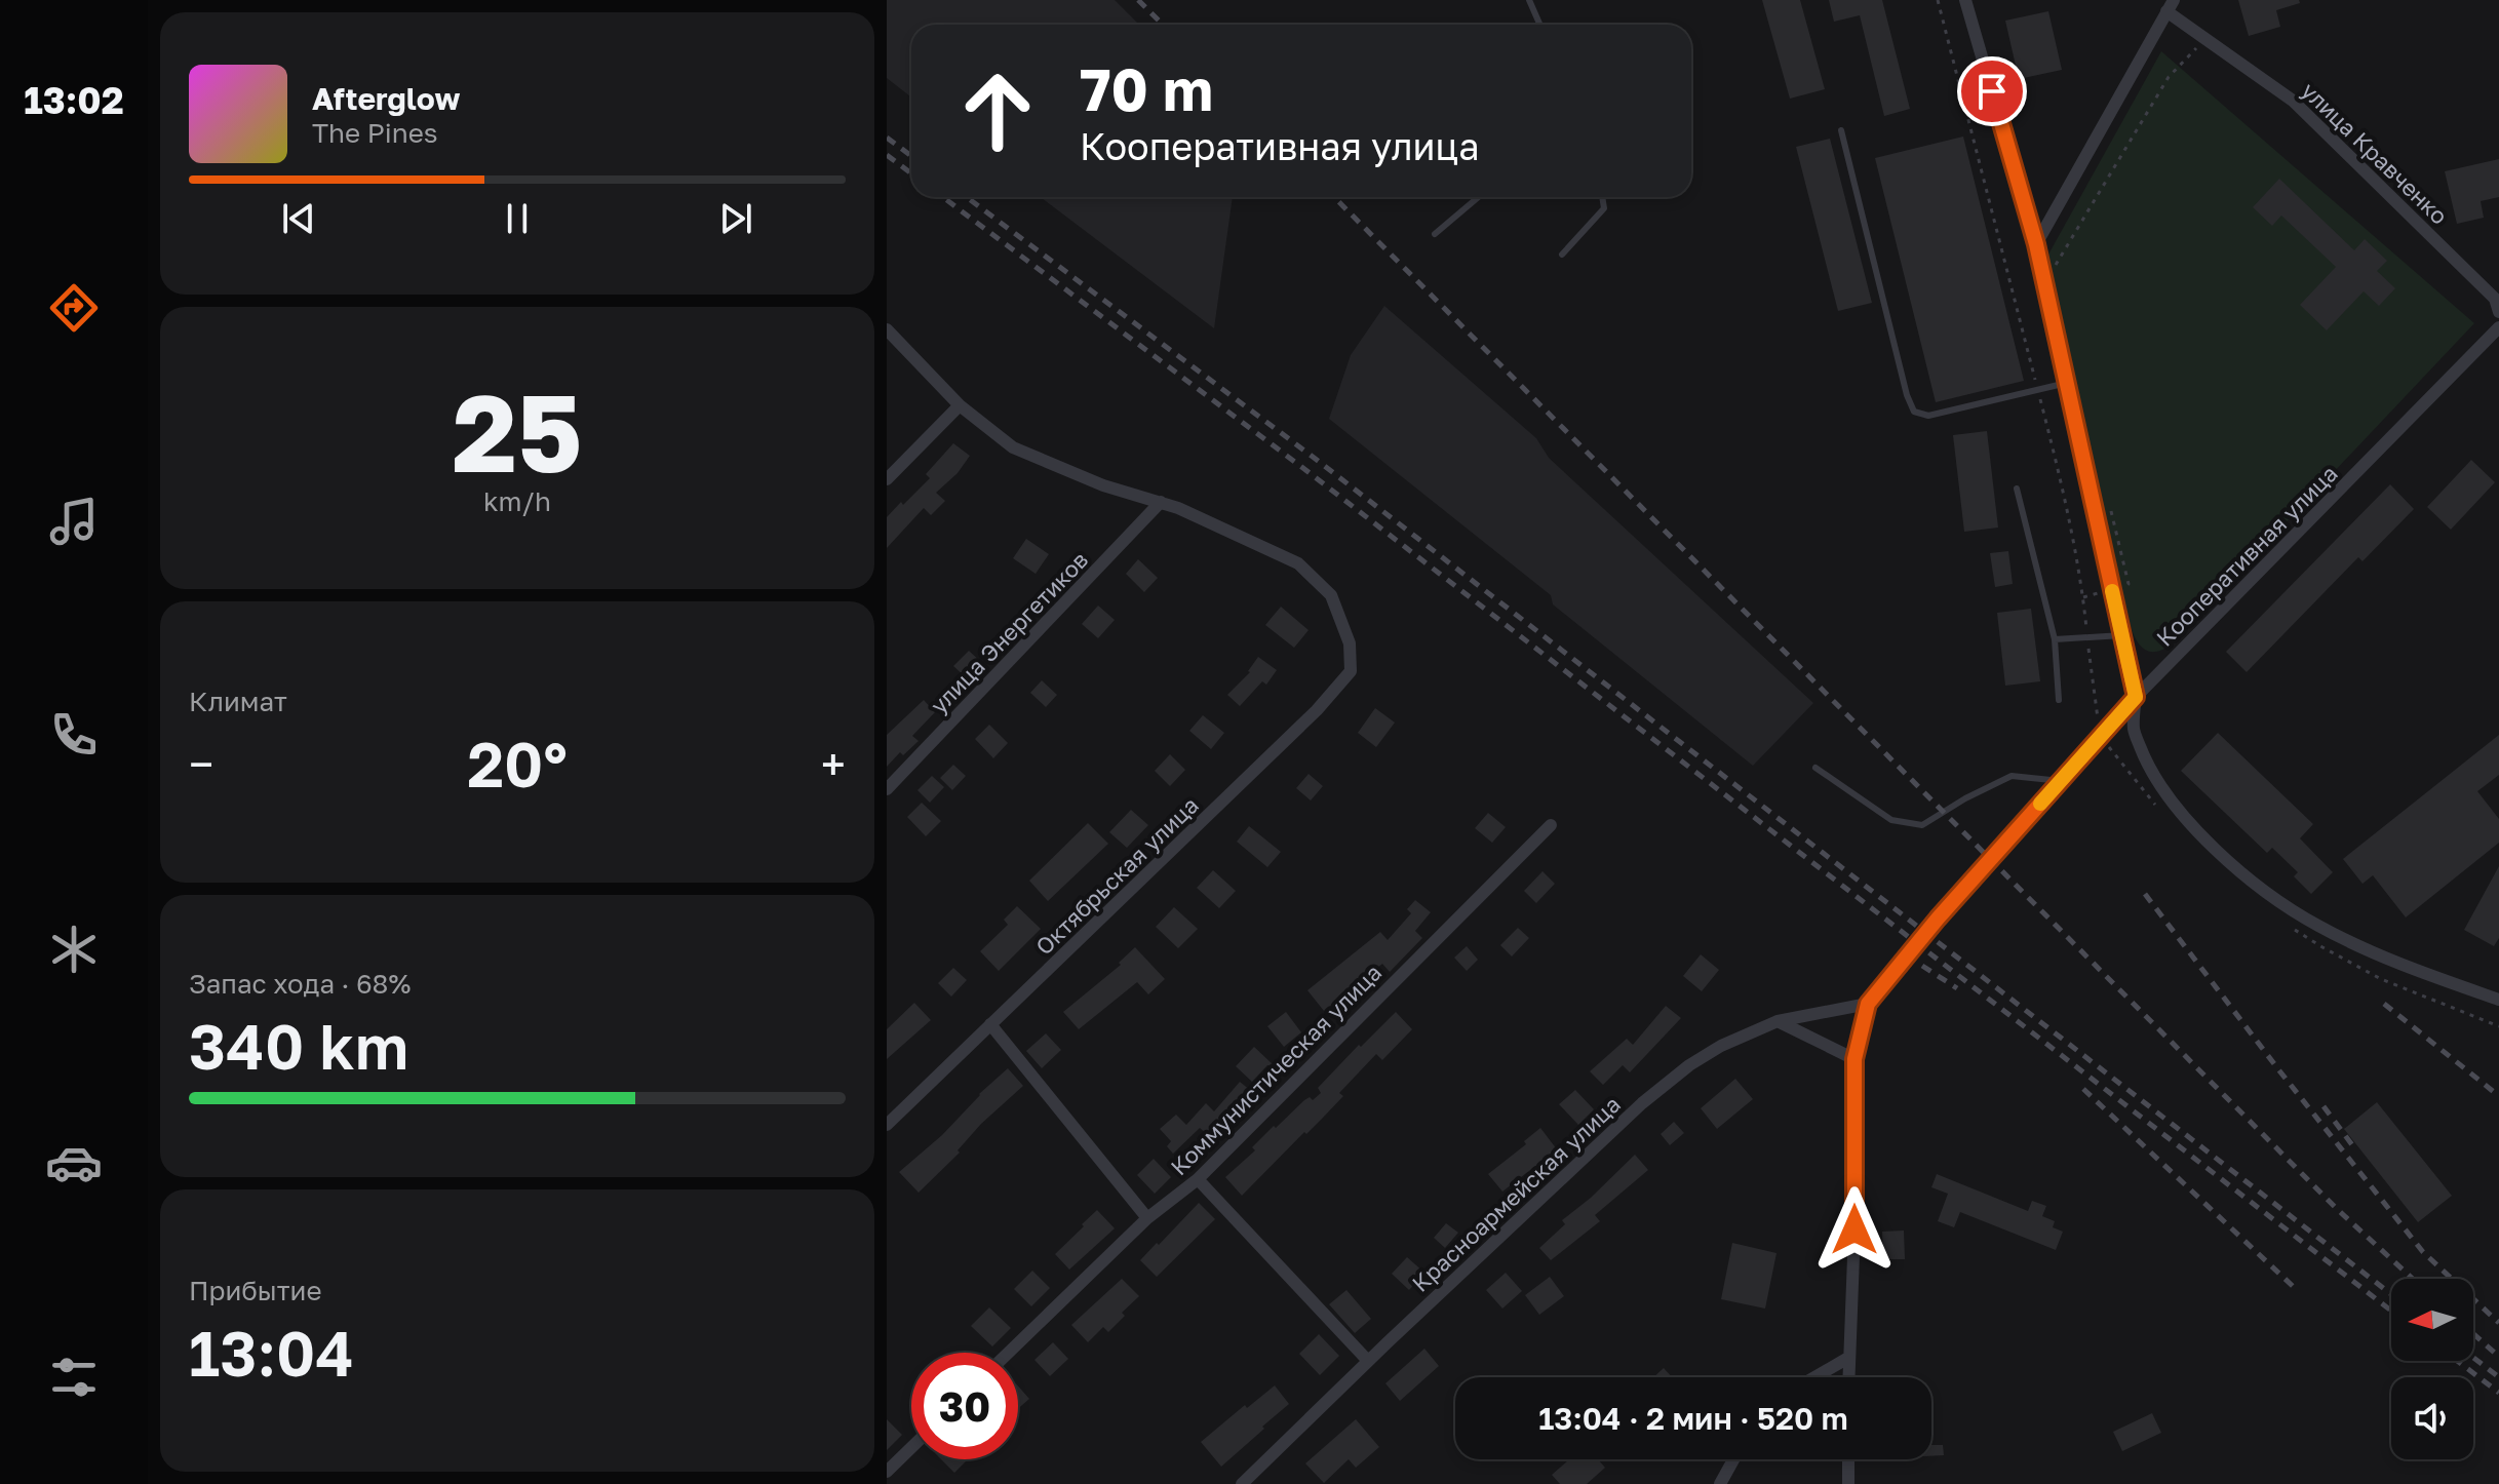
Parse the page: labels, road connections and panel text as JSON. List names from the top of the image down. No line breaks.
{"streets":{"street":["улица Кравченко","Кооперативная улица","улица Энергетиков","Октябрьская улица","Коммунистическая улица","Красноармейская улица"]},"crossings":[["улица Энергетиков","Октябрьская улица"]],"north":"left","page":{"tabs":"13:02","turn":["70 m","Кооперативная улица"],"song":["Afterglow","The Pines"],"tile":[["25","km/h"],"Климат",["Запас хода · 68%","340 km"],["Прибытие","13:04"]],"heat":["−","20°","+"],"limit":"30","trip":"13:04 · 2 мин · 520 m"}}
